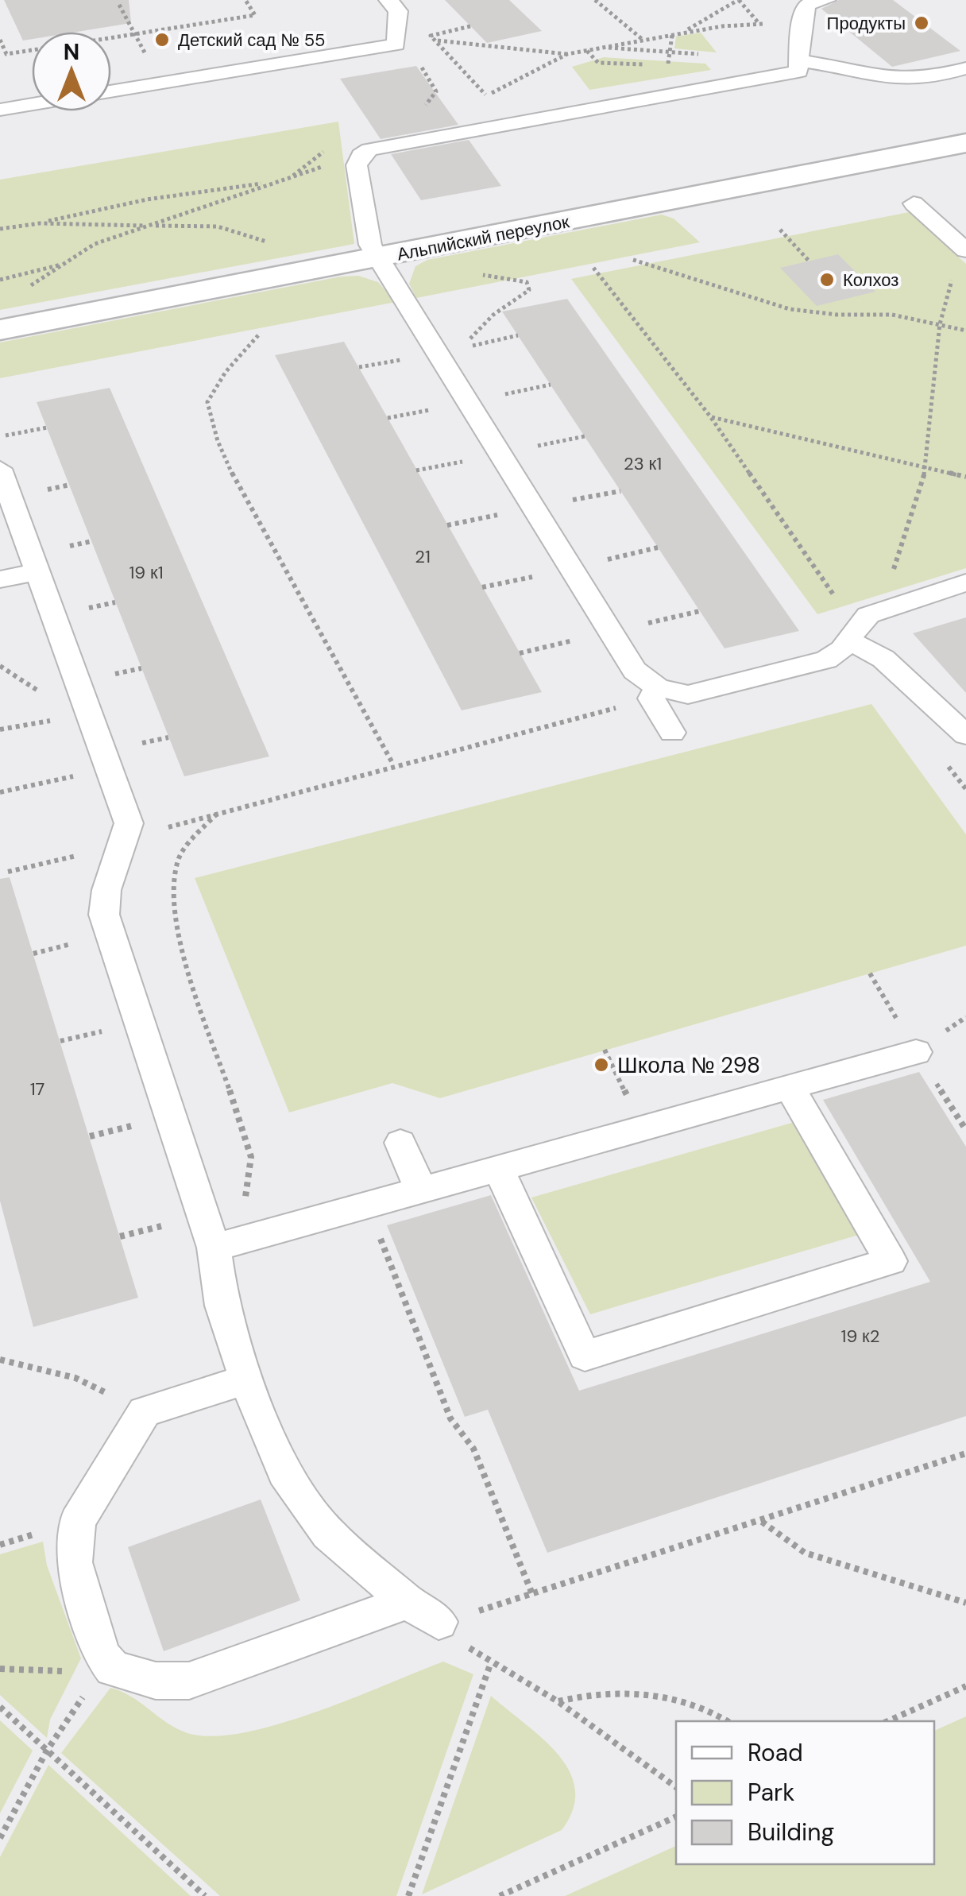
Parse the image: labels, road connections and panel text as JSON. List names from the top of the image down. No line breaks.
{"streets":{"street":["Альпийский переулок"]},"places":["Продукты","Детский сад № 55","Колхоз","Школа № 298"],"house_numbers":["23 к1","21","19 к1","17","19 к2"],"legend":["Road","Park","Building"],"north":"top"}
